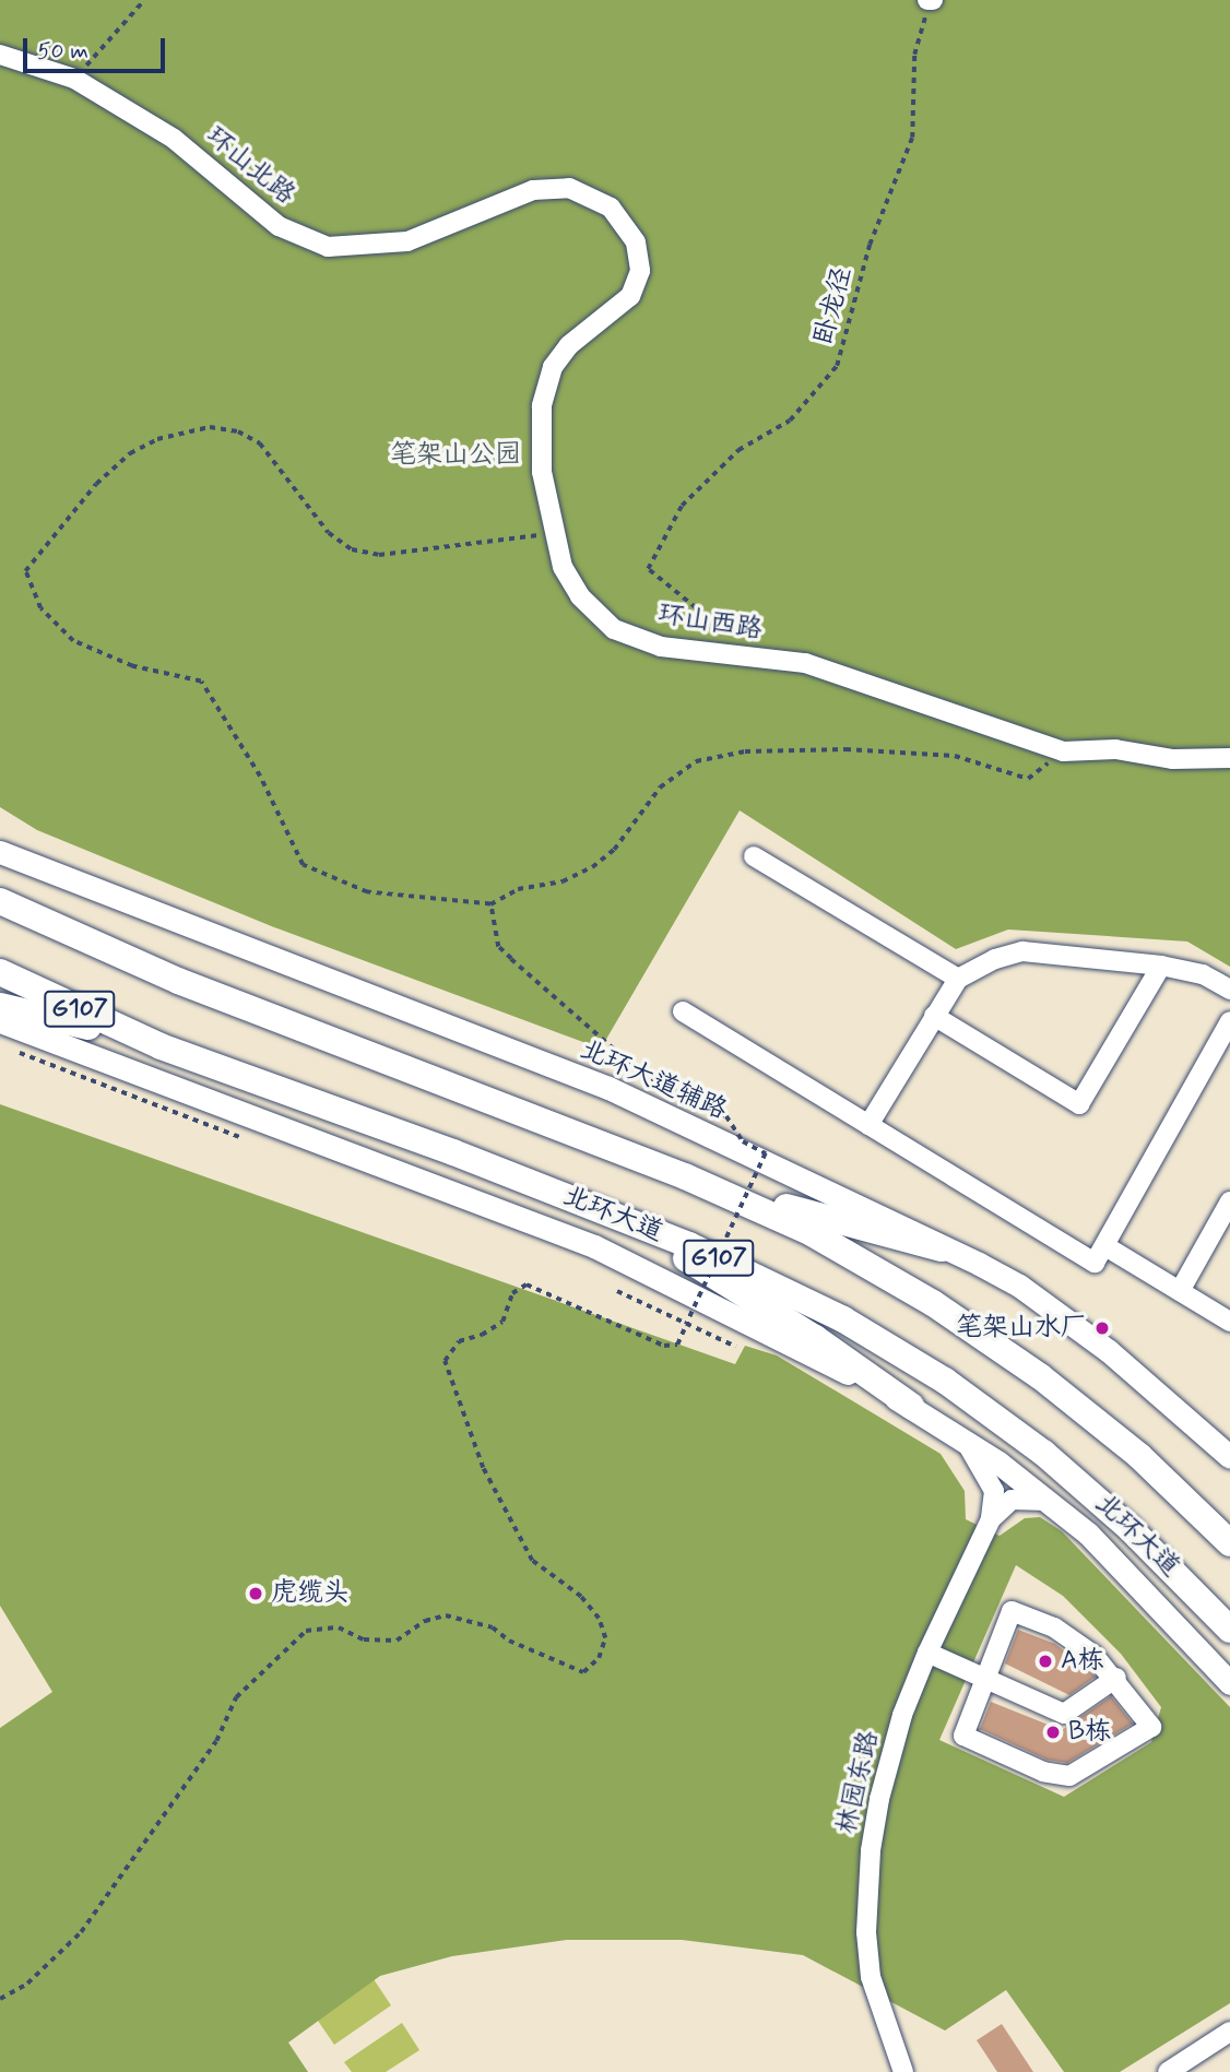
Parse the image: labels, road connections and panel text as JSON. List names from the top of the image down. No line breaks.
{"streets":{"highway":["G107","北环大道"],"main road":["北环大道辅路"],"street":["环山北路","环山西路","林园东路"],"path":["卧龙径"]},"crossings":[["环山北路","环山西路"],["卧龙径","环山西路"]],"parks":["笔架山公园"],"places":["笔架山水厂","虎缆头","A栋","B栋"],"scale_bar":"50 m"}
